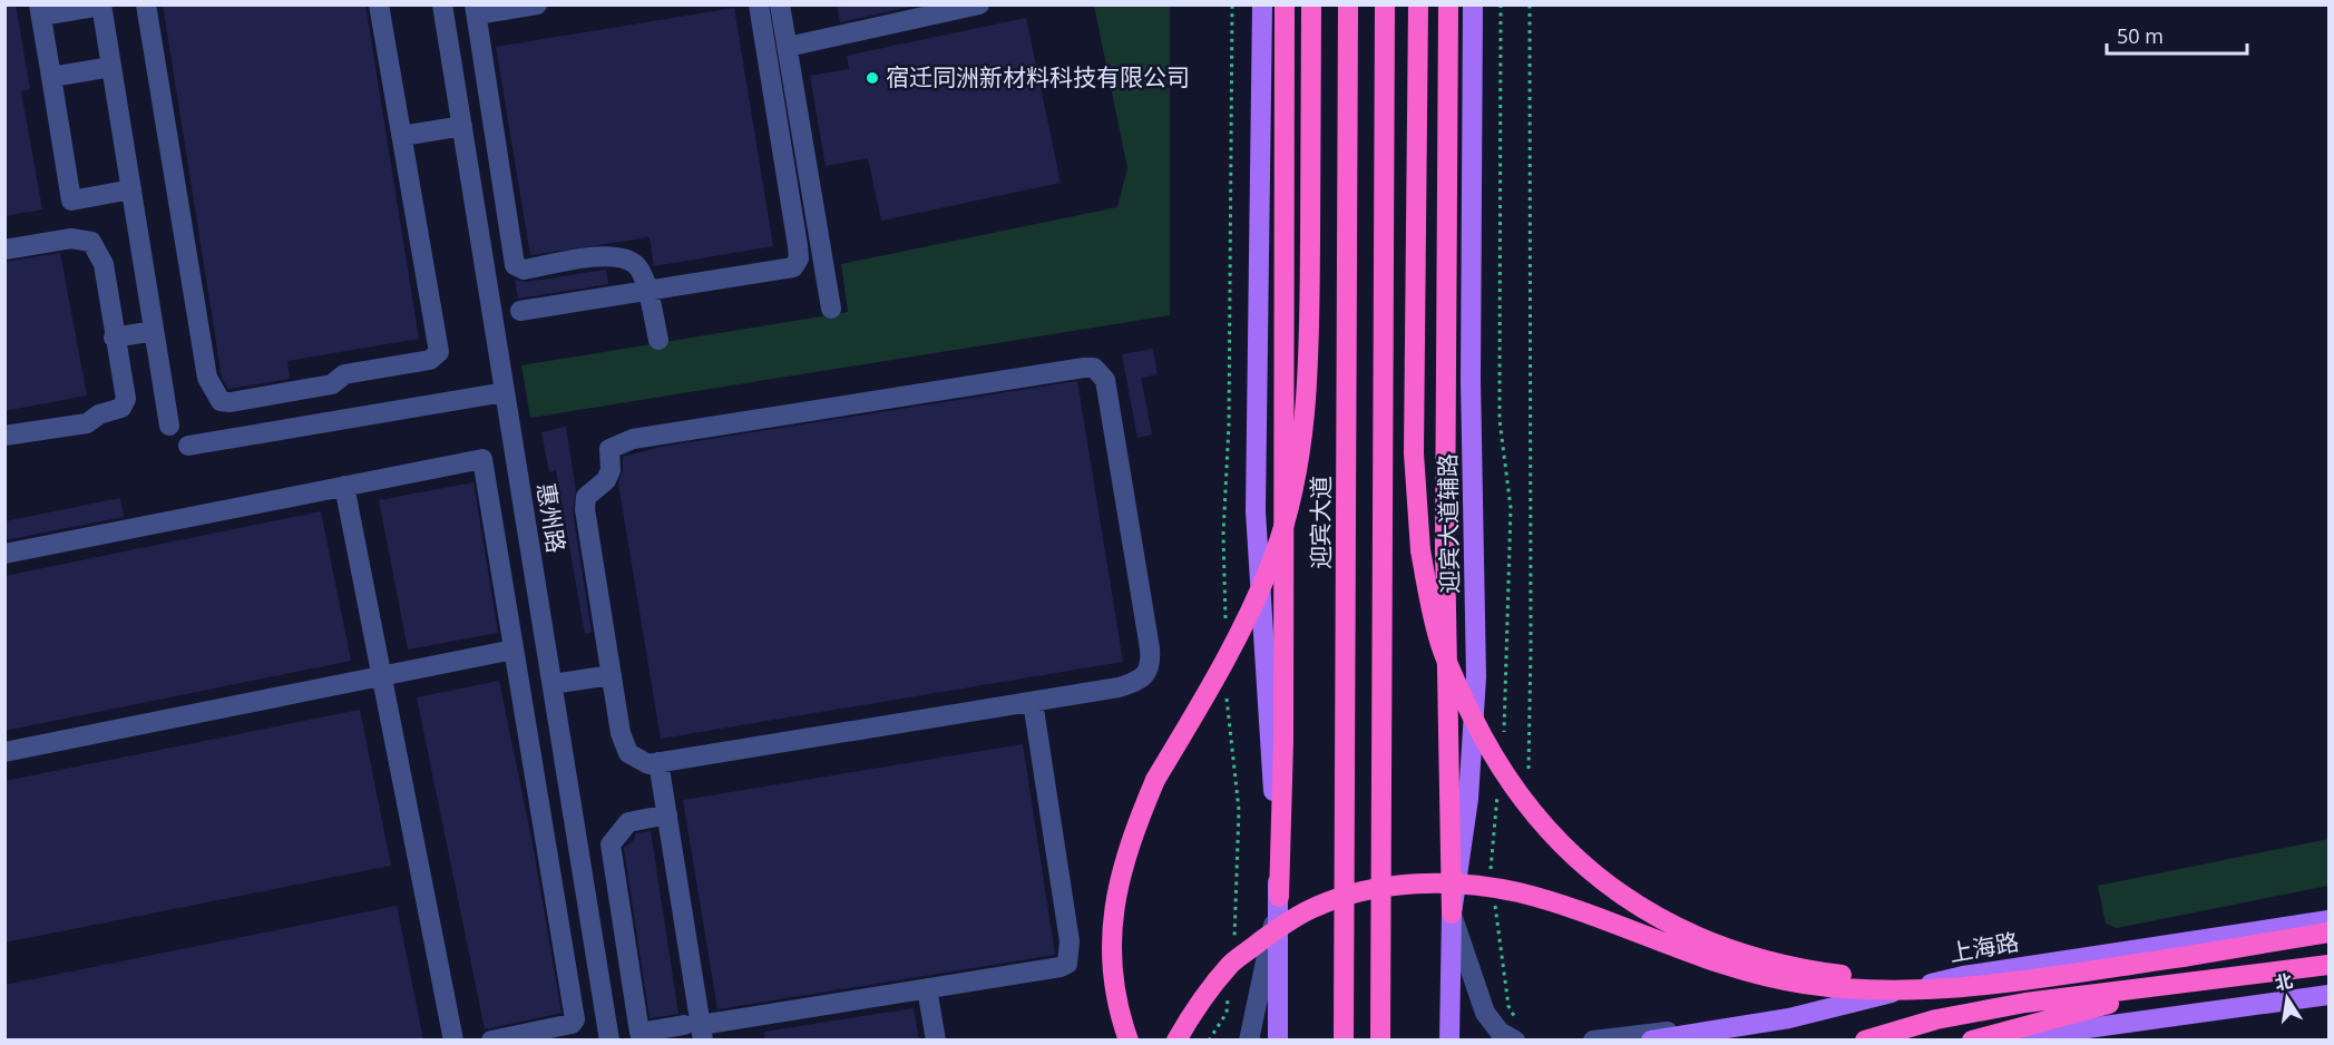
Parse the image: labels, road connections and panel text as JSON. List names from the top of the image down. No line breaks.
{"streets":{"highway":["迎宾大道"],"main road":["迎宾大道辅路","上海路"],"street":["惠州路"]},"places":["宿迁同洲新材料科技有限公司"],"scale_bar":"50 m","north":"top"}
